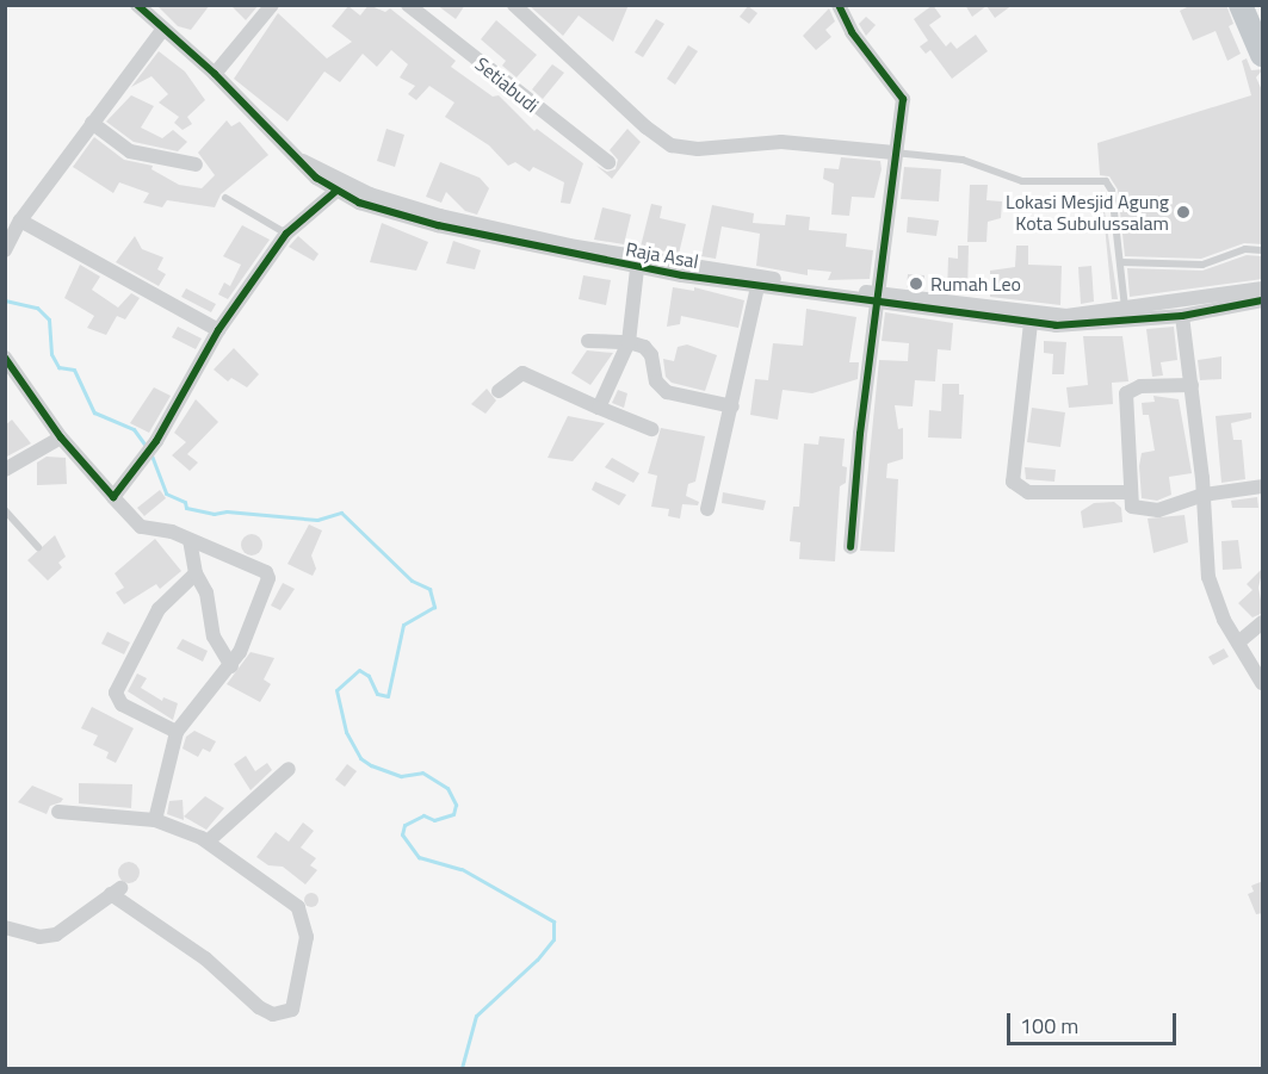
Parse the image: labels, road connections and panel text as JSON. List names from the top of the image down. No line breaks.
{"streets":{"street":["Setiabudi","Raja Asal"]},"places":["Lokasi Mesjid Agung Kota Subulussalam","Rumah Leo"],"scale_bar":"100 m"}
